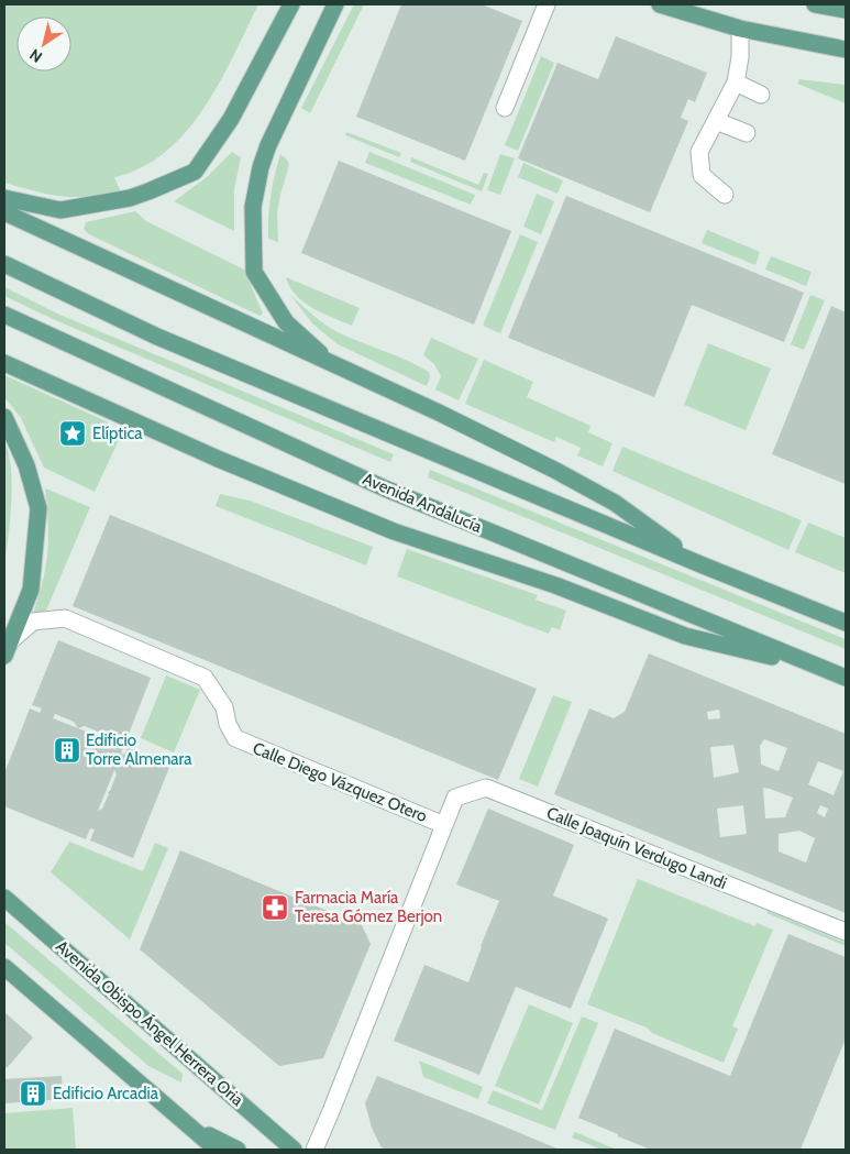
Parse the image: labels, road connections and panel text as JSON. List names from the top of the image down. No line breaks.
{"streets":{"main road":["Avenida Andalucía","Avenida Obispo Ángel Herrera Oria"],"street":["Calle Diego Vázquez Otero","Calle Joaquín Verdugo Landi"]},"crossings":[["Calle Diego Vázquez Otero","Calle Joaquín Verdugo Landi"]],"places":{"place":["Elíptica"],"building":["Edificio Torre Almenara","Edificio Arcadia"],"pharmacy":["Farmacia María Teresa Gómez Berjon"]},"north":"bottom left"}
